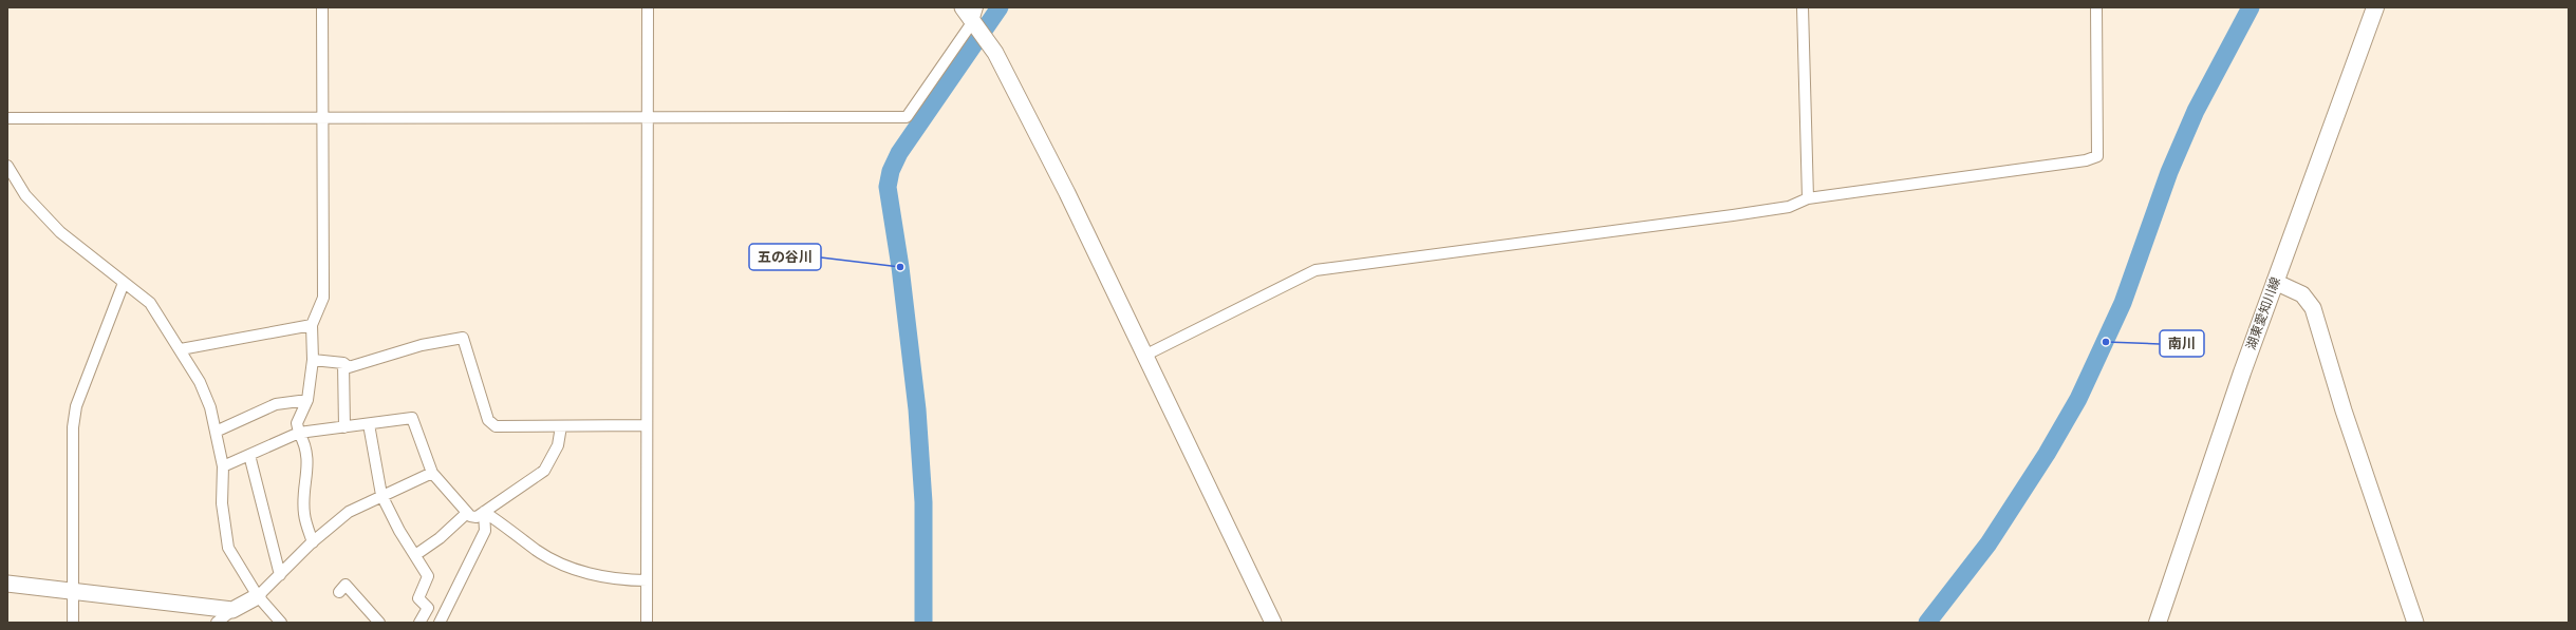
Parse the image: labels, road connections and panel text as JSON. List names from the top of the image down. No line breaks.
{"streets":{"main road":["湖東愛知川線"]},"places":["五の谷川","南川"]}
